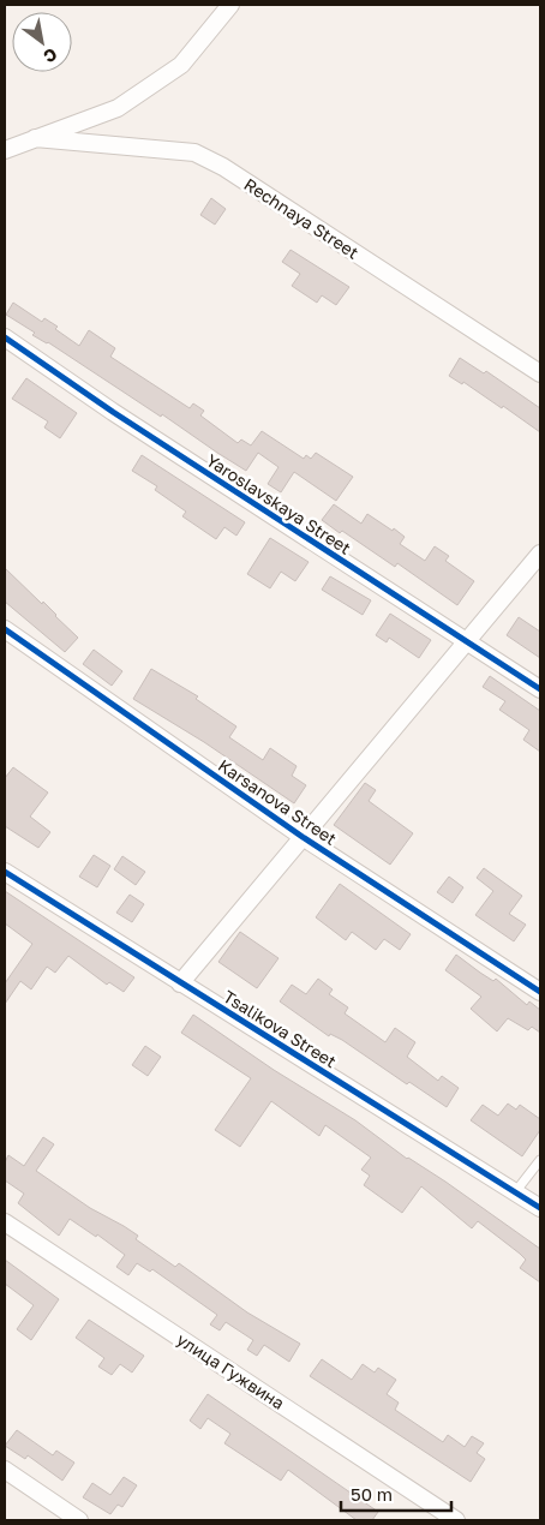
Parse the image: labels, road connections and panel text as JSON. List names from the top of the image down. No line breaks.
{"streets":{"street":["Rechnaya Street","Yaroslavskaya Street","Karsanova Street","Tsalikova Street","улица Гужвина"]},"scale_bar":"50 m","north":"bottom right"}
